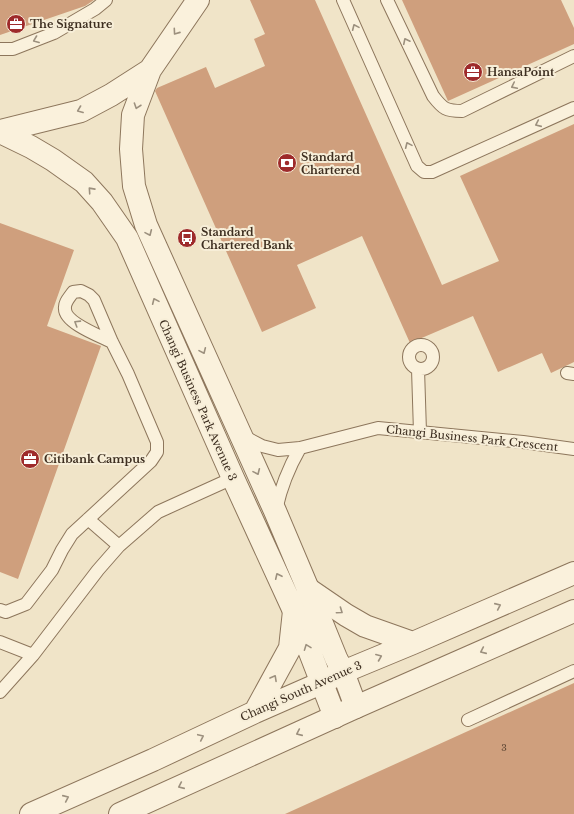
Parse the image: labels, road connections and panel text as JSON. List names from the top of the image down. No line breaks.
{"streets":{"street":["Changi Business Park Avenue 3","Changi South Avenue 3"],"lane":["Changi Business Park Crescent"]},"crossings":[["Changi Business Park Avenue 3","Changi South Avenue 3"]],"places":{"office":["The Signature","HansaPoint","Citibank Campus"],"bank":["Standard Chartered"],"bus stop":["Standard Chartered Bank"]},"house_numbers":["3"]}
